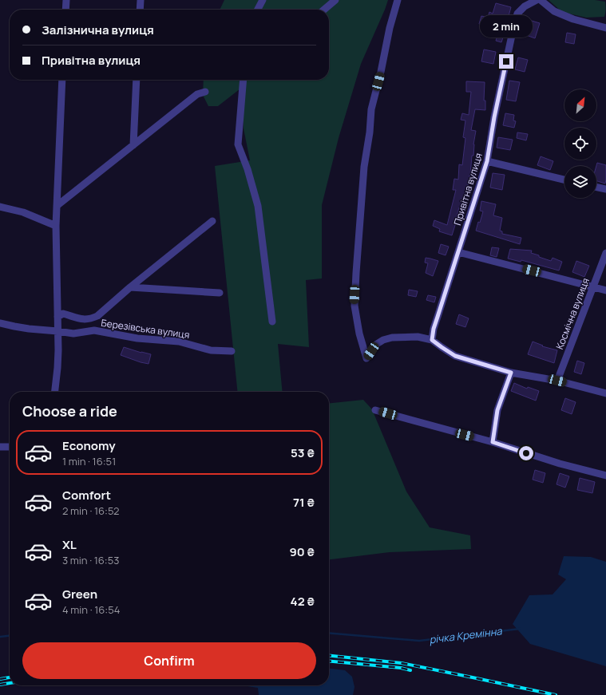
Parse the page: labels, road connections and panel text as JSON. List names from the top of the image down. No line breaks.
{"streets":{"street":["Привітна вулиця","Космічна вулиця","Березівська вулиця"]},"water":["річка Кремінна"],"north":"top right","page":{"banner":["Залізнична вулиця","Привітна вулиця"],"bubble":"2 min","heading":"Choose a ride","list":[{"name":"Economy","note":"1 min · 16:51","value":"53 ₴"},{"name":"Comfort","note":"2 min · 16:52","value":"71 ₴"},{"name":"XL","note":"3 min · 16:53","value":"90 ₴"},{"name":"Green","note":"4 min · 16:54","value":"42 ₴"}],"buttons":"Confirm"}}
